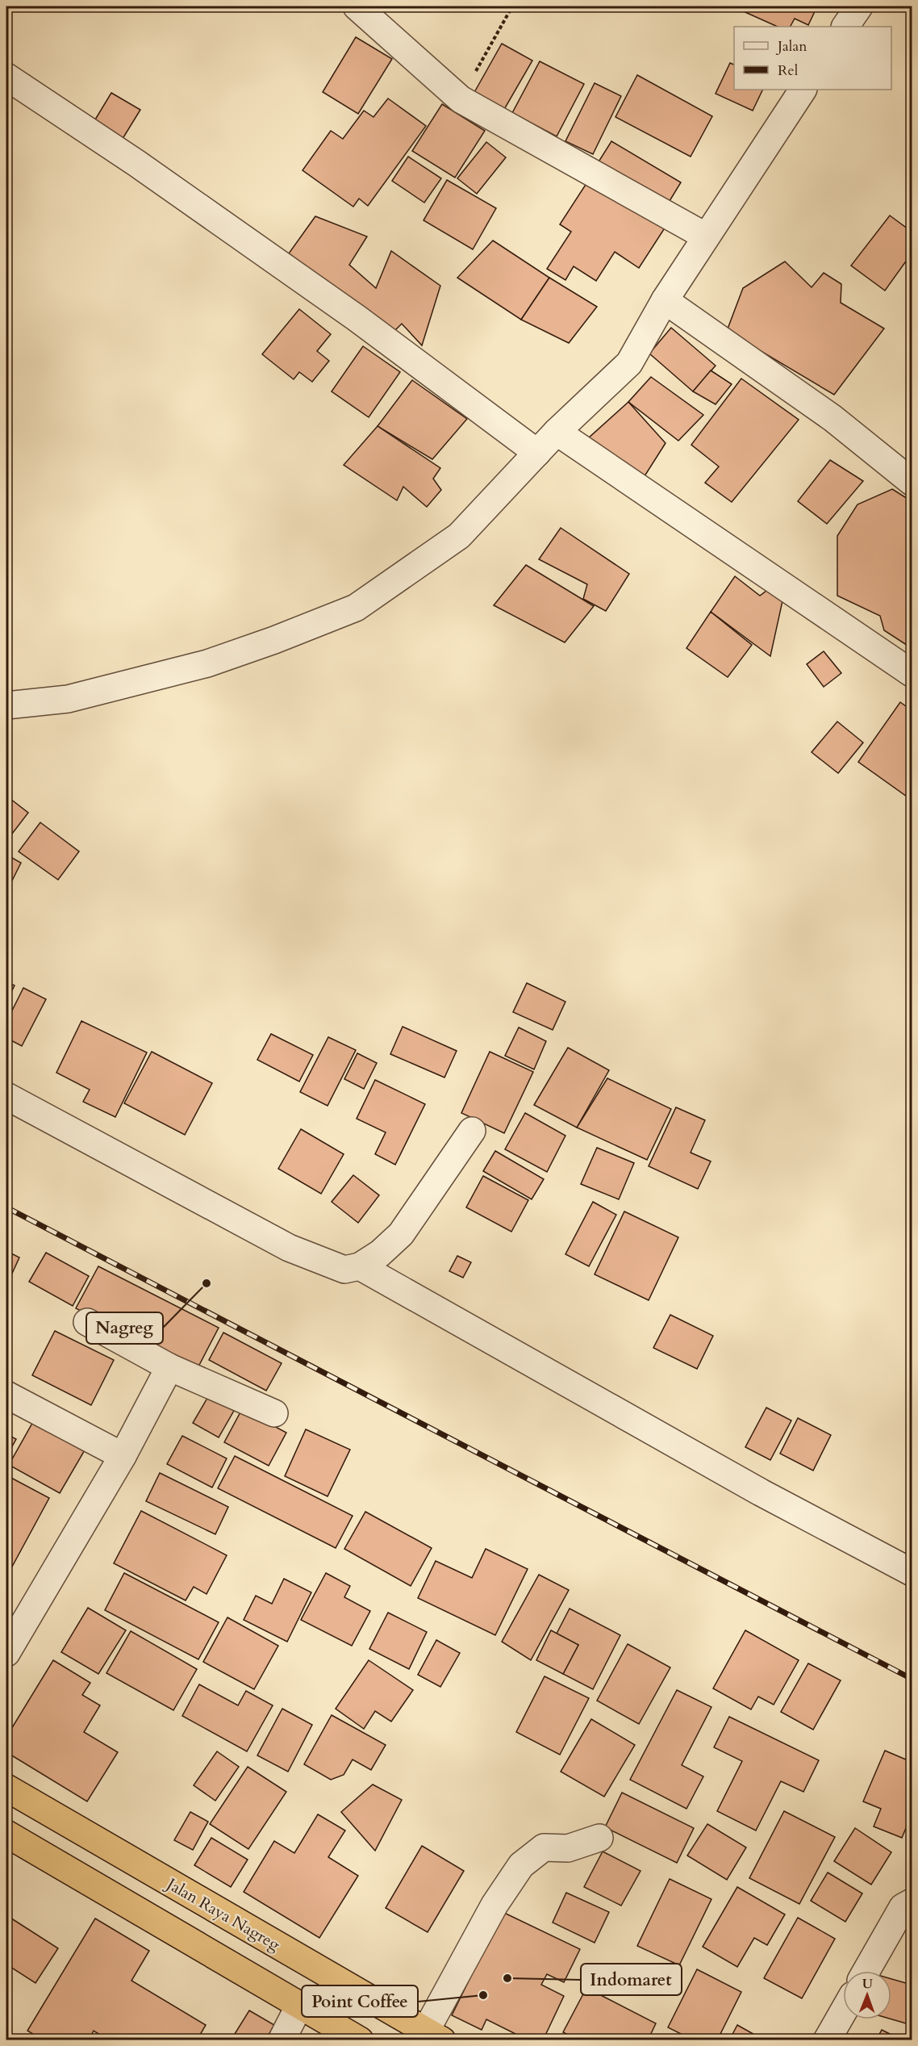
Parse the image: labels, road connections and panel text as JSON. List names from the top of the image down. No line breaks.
{"streets":{"highway":["Jalan Raya Nagreg"]},"places":["Nagreg","Indomaret","Point Coffee"],"legend":["Jalan","Rel"],"north":"top"}
